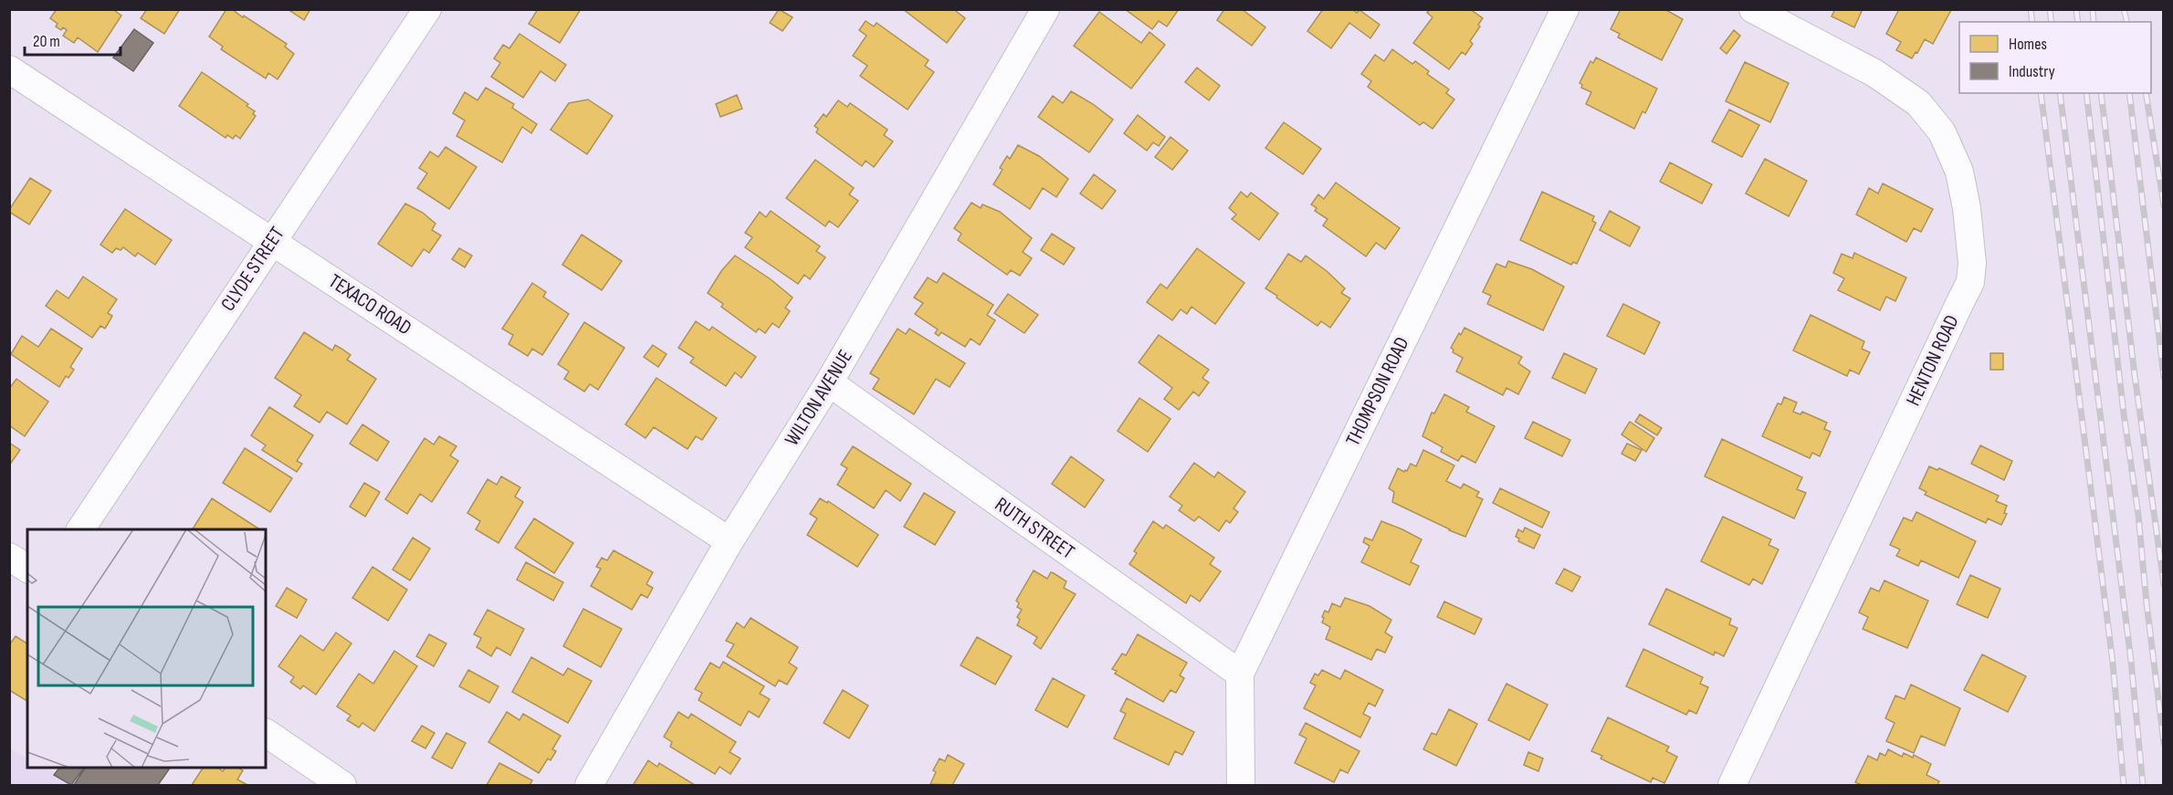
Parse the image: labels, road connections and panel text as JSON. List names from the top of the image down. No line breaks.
{"streets":{"street":["CLYDE STREET","TEXACO ROAD","HENTON ROAD","THOMPSON ROAD","WILTON AVENUE","RUTH STREET"]},"crossings":[["CLYDE STREET","TEXACO ROAD"],["TEXACO ROAD","WILTON AVENUE"],["THOMPSON ROAD","RUTH STREET"],["WILTON AVENUE","RUTH STREET"]],"legend":["Homes","Industry"],"scale_bar":"20 m"}
